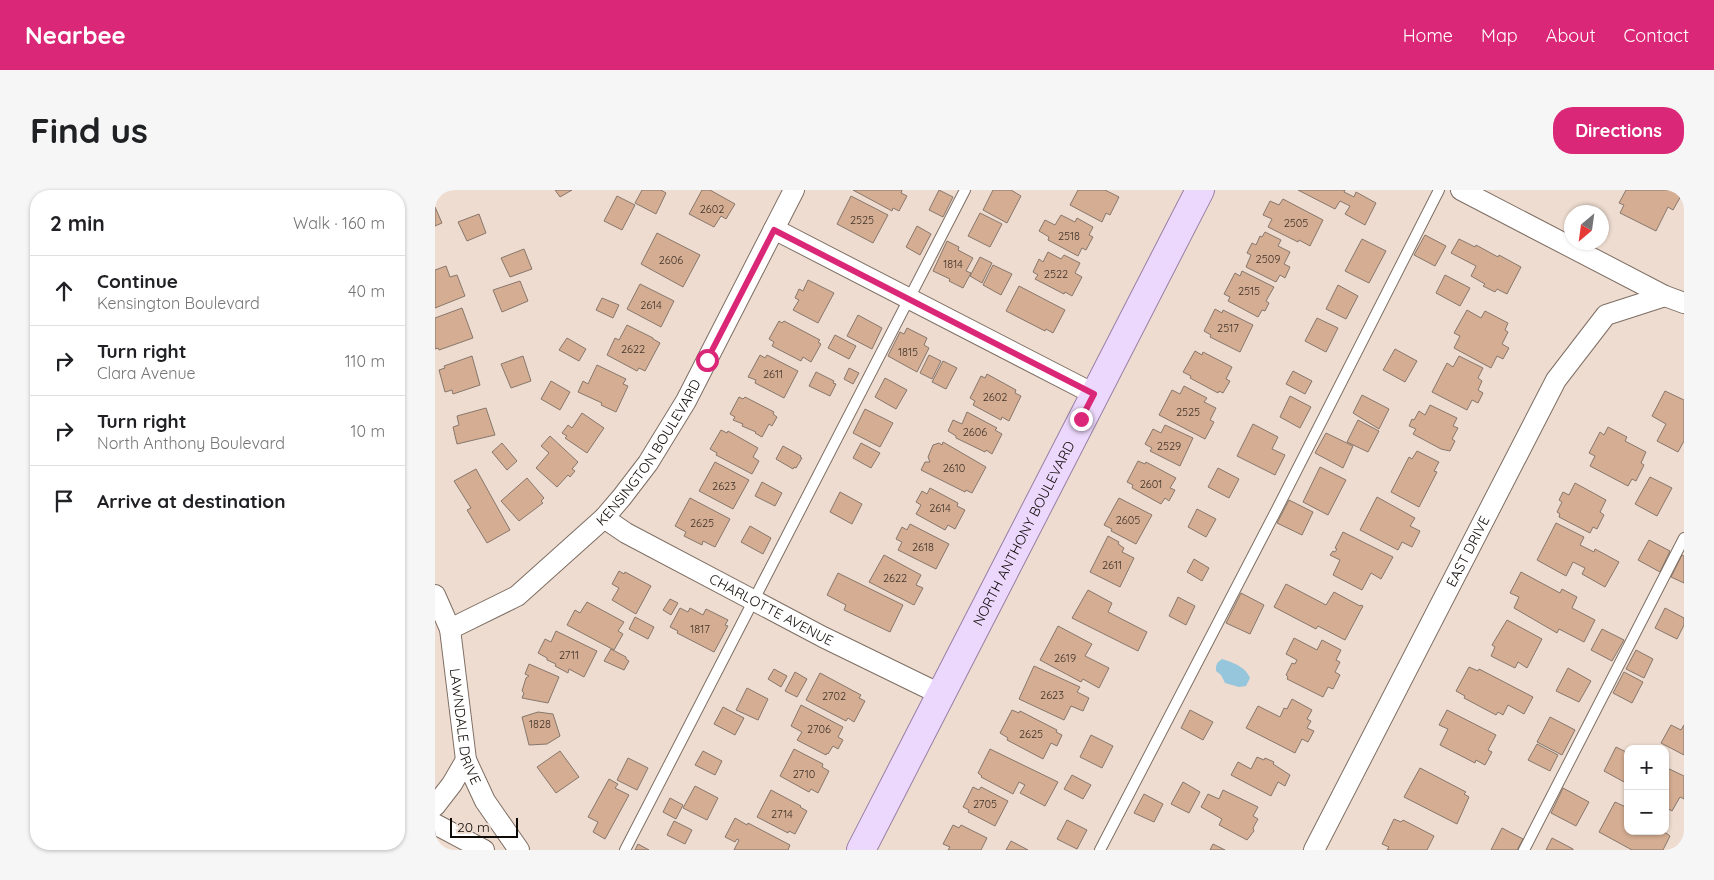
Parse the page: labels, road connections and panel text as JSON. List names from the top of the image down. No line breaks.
{"streets":{"main road":["NORTH ANTHONY BOULEVARD"],"street":["KENSINGTON BOULEVARD","EAST DRIVE","CHARLOTTE AVENUE","LAWNDALE DRIVE"]},"crossings":[["KENSINGTON BOULEVARD","CHARLOTTE AVENUE"],["KENSINGTON BOULEVARD","LAWNDALE DRIVE"],["NORTH ANTHONY BOULEVARD","CHARLOTTE AVENUE"]],"house_numbers":["2602","2525","2505","2518","2509","2606","1814","2522","2515","2614","2517","2622","1815","2611","2602","2525","2606","2529","2610","2601","2623","2614","2605","2625","2618","2611","2622","1817","2711","2619","2623","2702","1828","2706","2625","2710","2705","2714"],"scale_bar":"20 m","north":"bottom left","page":{"header":"Nearbee","nav":["Home","Map","About","Contact"],"buttons":"Directions","title":"Find us","heading":["2 min","Walk · 160 m"],"list":[["Continue","Kensington Boulevard","40 m"],["Turn right","Clara Avenue","110 m"],["Turn right","North Anthony Boulevard","10 m"],"Arrive at destination"],"map_buttons":["+","−"],"scale":"20 m"}}
